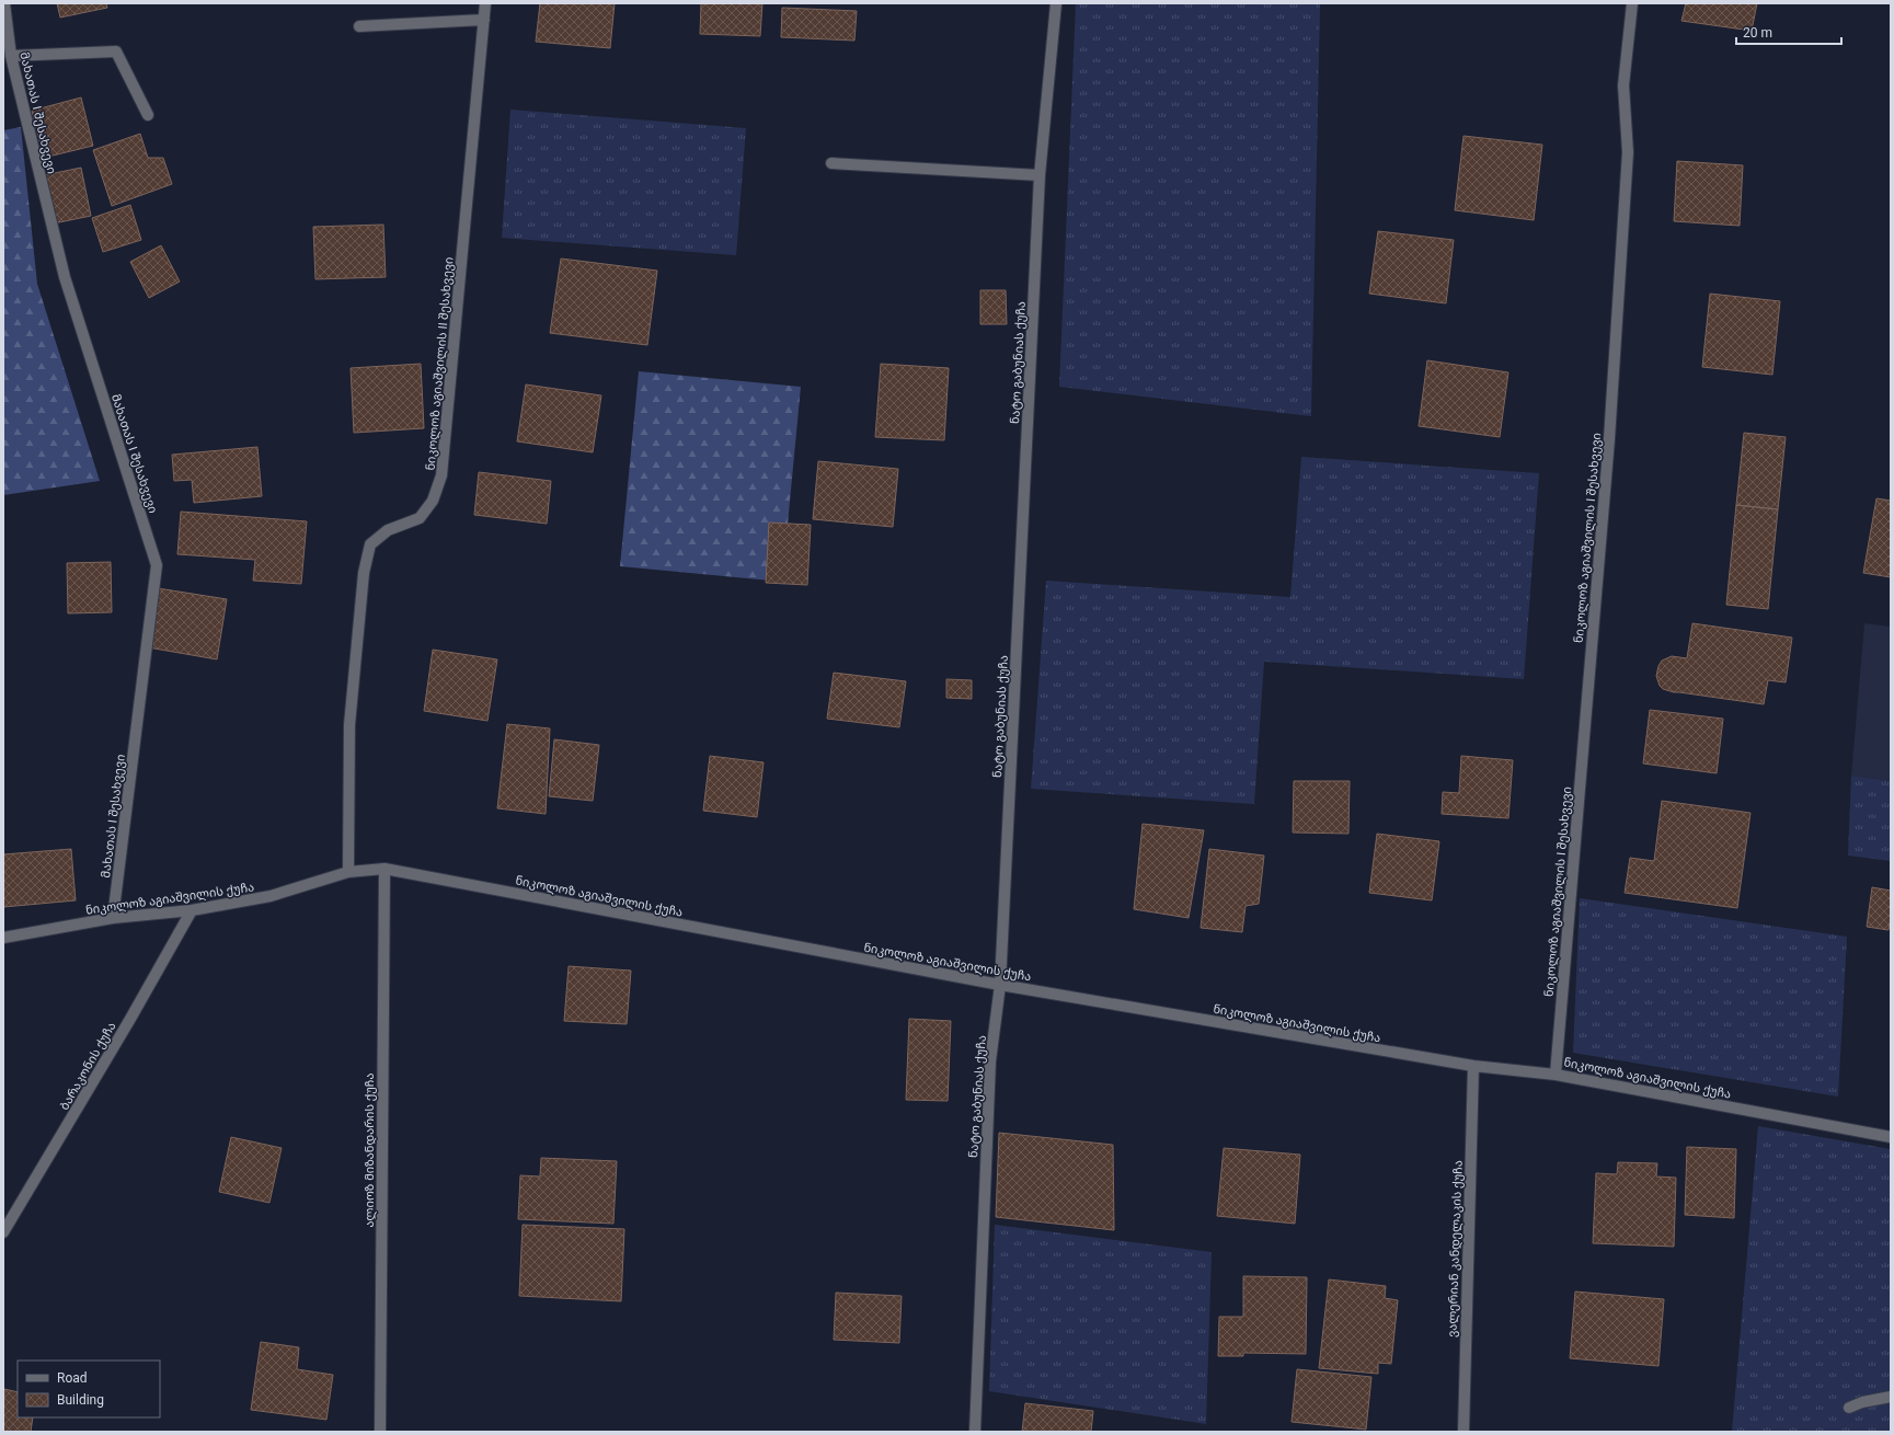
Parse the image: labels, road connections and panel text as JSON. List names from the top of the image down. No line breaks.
{"streets":{"street":["მახათას I შესახვევი","ნატო გაბუნიას ქუჩა","ნიკოლოზ აგიაშვილის II შესახვევი","ნიკოლოზ აგიაშვილის I შესახვევი","ნიკოლოზ აგიაშვილის ქუჩა","ბარაკონის ქუჩა","ალიოზ მიზანდარის ქუჩა","ვალერიან კანდელაკის ქუჩა"]},"crossings":[["მახათას I შესახვევი","ნიკოლოზ აგიაშვილის ქუჩა"],["ნატო გაბუნიას ქუჩა","ნიკოლოზ აგიაშვილის ქუჩა"],["ნიკოლოზ აგიაშვილის II შესახვევი","ნიკოლოზ აგიაშვილის ქუჩა"],["ნიკოლოზ აგიაშვილის I შესახვევი","ნიკოლოზ აგიაშვილის ქუჩა"],["ნიკოლოზ აგიაშვილის ქუჩა","ბარაკონის ქუჩა"],["ნიკოლოზ აგიაშვილის ქუჩა","ალიოზ მიზანდარის ქუჩა"],["ნიკოლოზ აგიაშვილის ქუჩა","ვალერიან კანდელაკის ქუჩა"]],"legend":["Road","Building"],"scale_bar":"20 m"}
